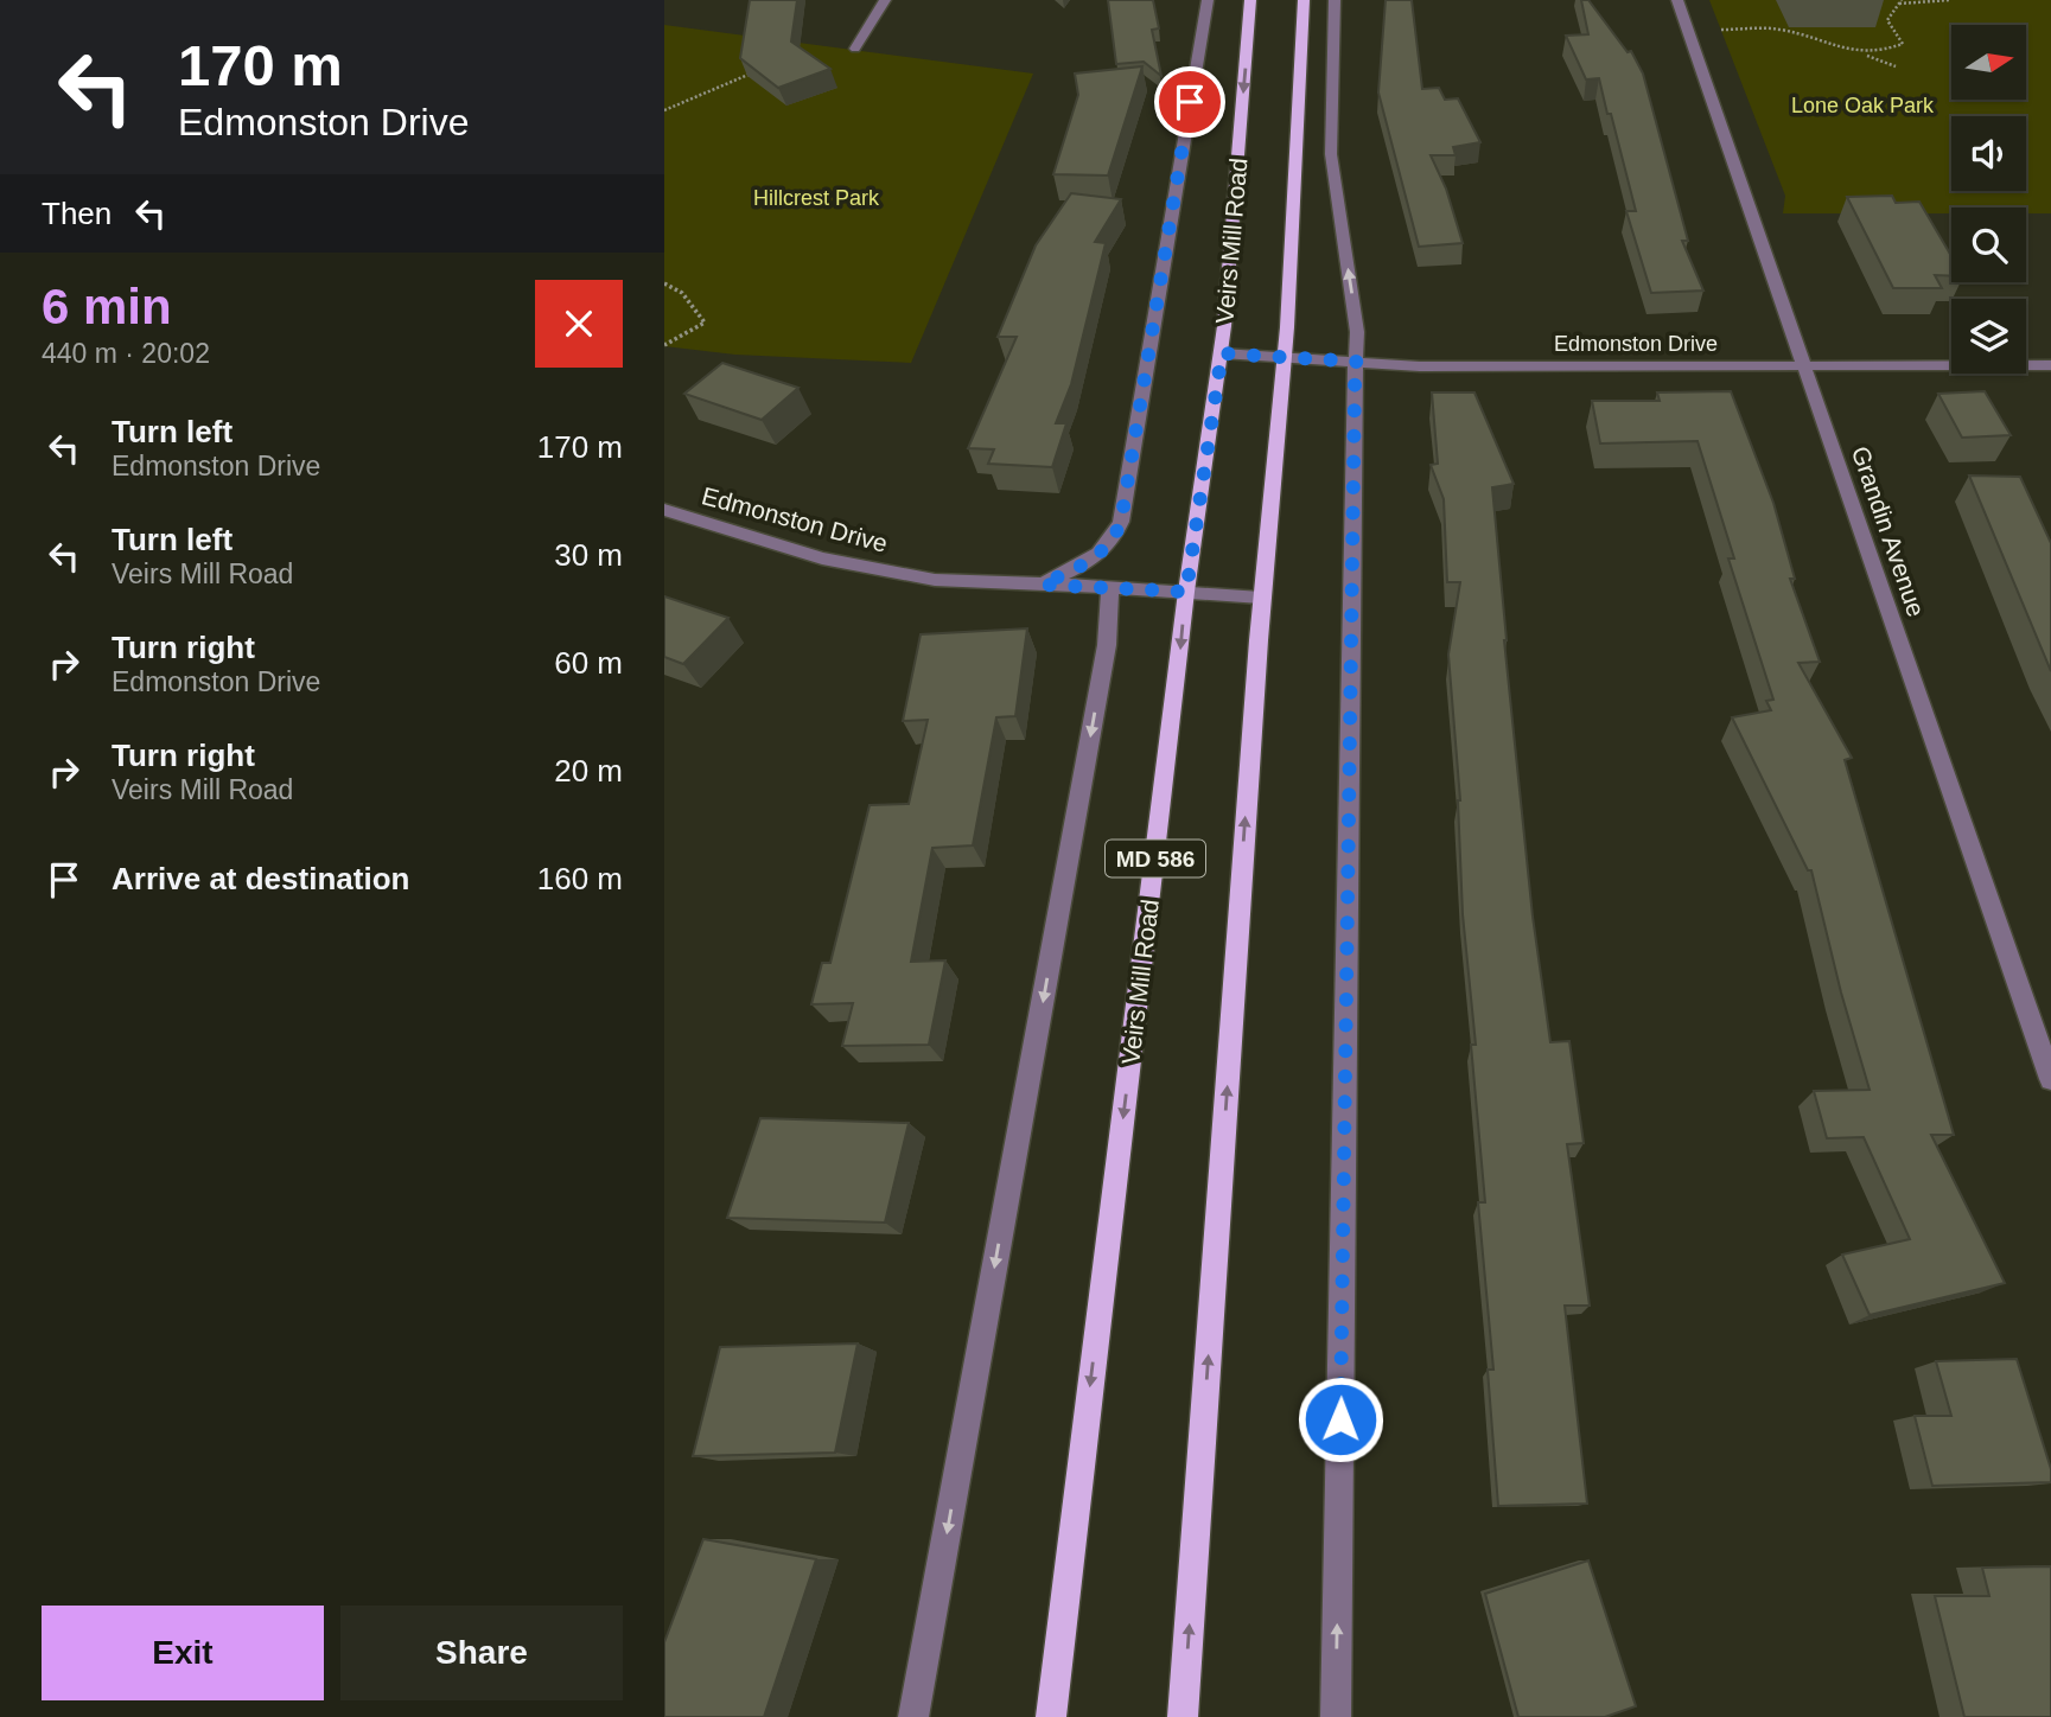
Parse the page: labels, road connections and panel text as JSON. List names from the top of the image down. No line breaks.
{"streets":{"main road":["Veirs Mill Road","MD 586"],"street":["Edmonston Drive","Grandin Avenue"]},"crossings":[["Veirs Mill Road","Edmonston Drive"],["Edmonston Drive","Grandin Avenue"],["Edmonston Drive","MD 586"]],"parks":["Lone Oak Park","Hillcrest Park"],"north":"right","page":{"turn":["170 m","Edmonston Drive"],"then":"Then","heading":["6 min","440 m · 20:02"],"list":[{"name":"Turn left","note":"Edmonston Drive","value":"170 m"},{"name":"Turn left","note":"Veirs Mill Road","value":"30 m"},{"name":"Turn right","note":"Edmonston Drive","value":"60 m"},{"name":"Turn right","note":"Veirs Mill Road","value":"20 m"},{"name":"Arrive at destination","value":"160 m"}],"buttons":["Exit","Share"]}}
